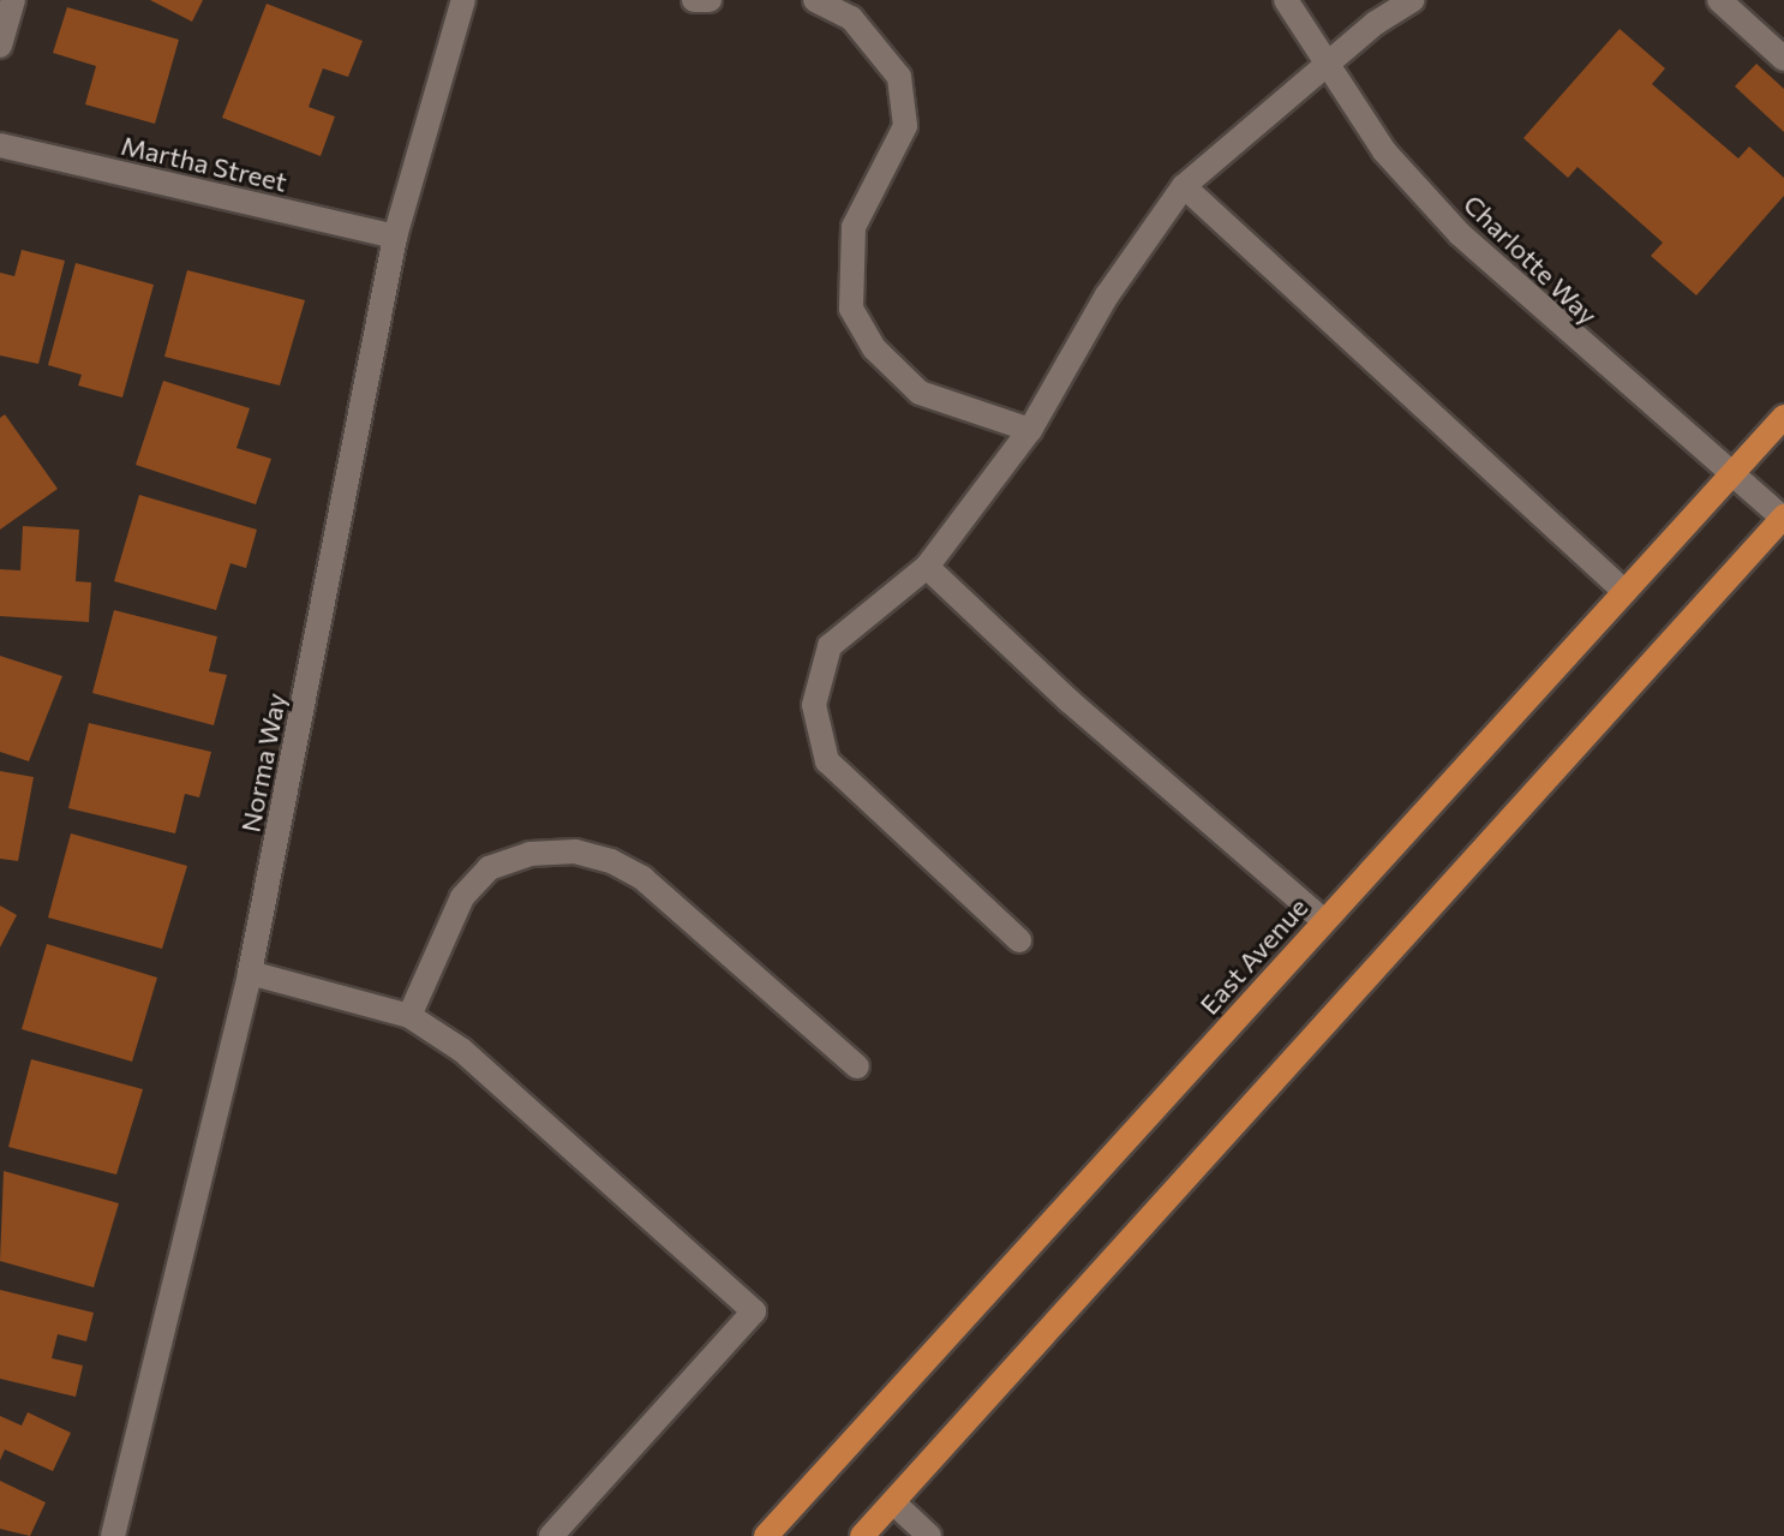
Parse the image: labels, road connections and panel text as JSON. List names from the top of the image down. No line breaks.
{"streets":{"main road":["East Avenue"],"street":["Martha Street","Charlotte Way","Norma Way"]},"crossings":[["Martha Street","Norma Way"],["Charlotte Way","East Avenue"]]}
